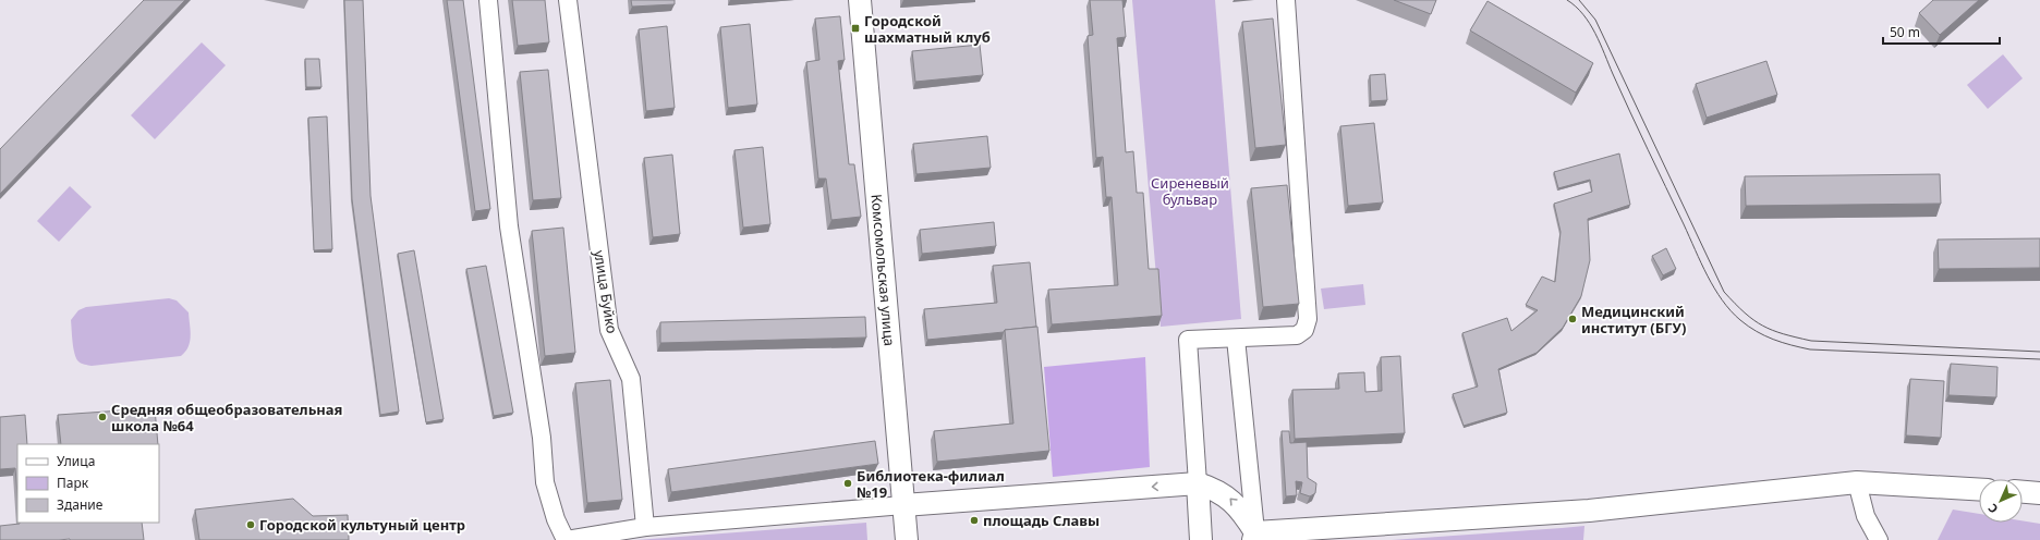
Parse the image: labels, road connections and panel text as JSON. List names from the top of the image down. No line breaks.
{"streets":{"street":["Комсомольская улица","улица Буйко"]},"parks":["Сиреневый бульвар"],"places":{"transit":["Городской шахматный клуб"],"other":["Медицинский институт (БГУ)","Средняя общеобразовательная школа №64","Библиотека-филиал №19","площадь Славы","Городской культуный центр"]},"legend":["Улица","Парк","Здание"],"scale_bar":"50 m","north":"bottom left"}
